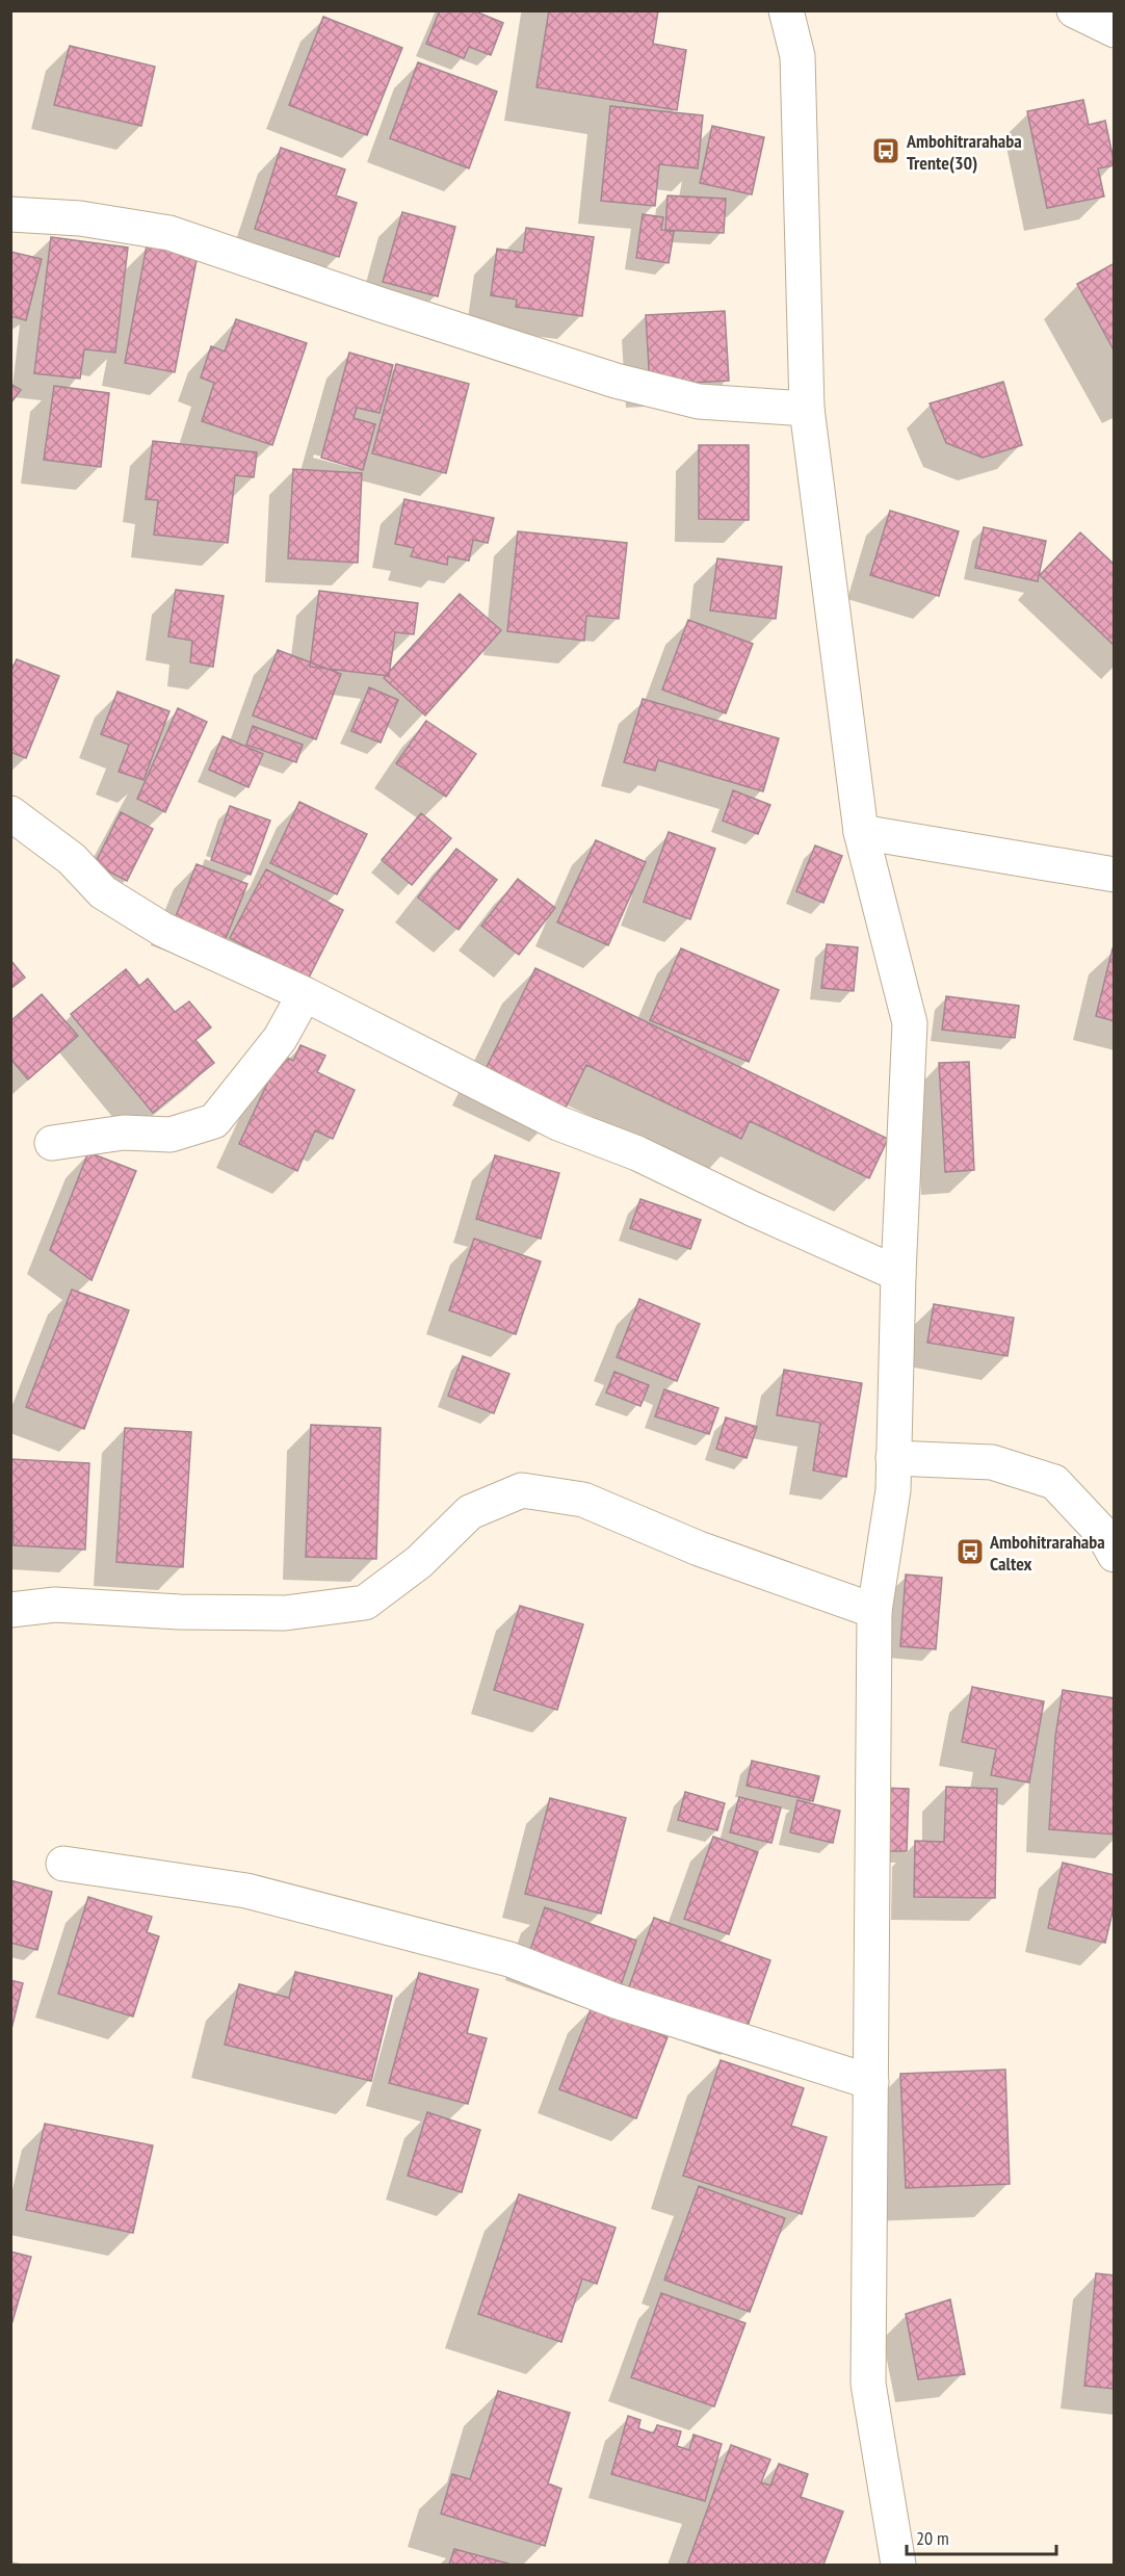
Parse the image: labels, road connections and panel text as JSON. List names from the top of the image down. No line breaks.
{"places":{"bus stop":["Ambohitrarahaba Trente(30)","Ambohitrarahaba Caltex"]},"scale_bar":"20 m"}
